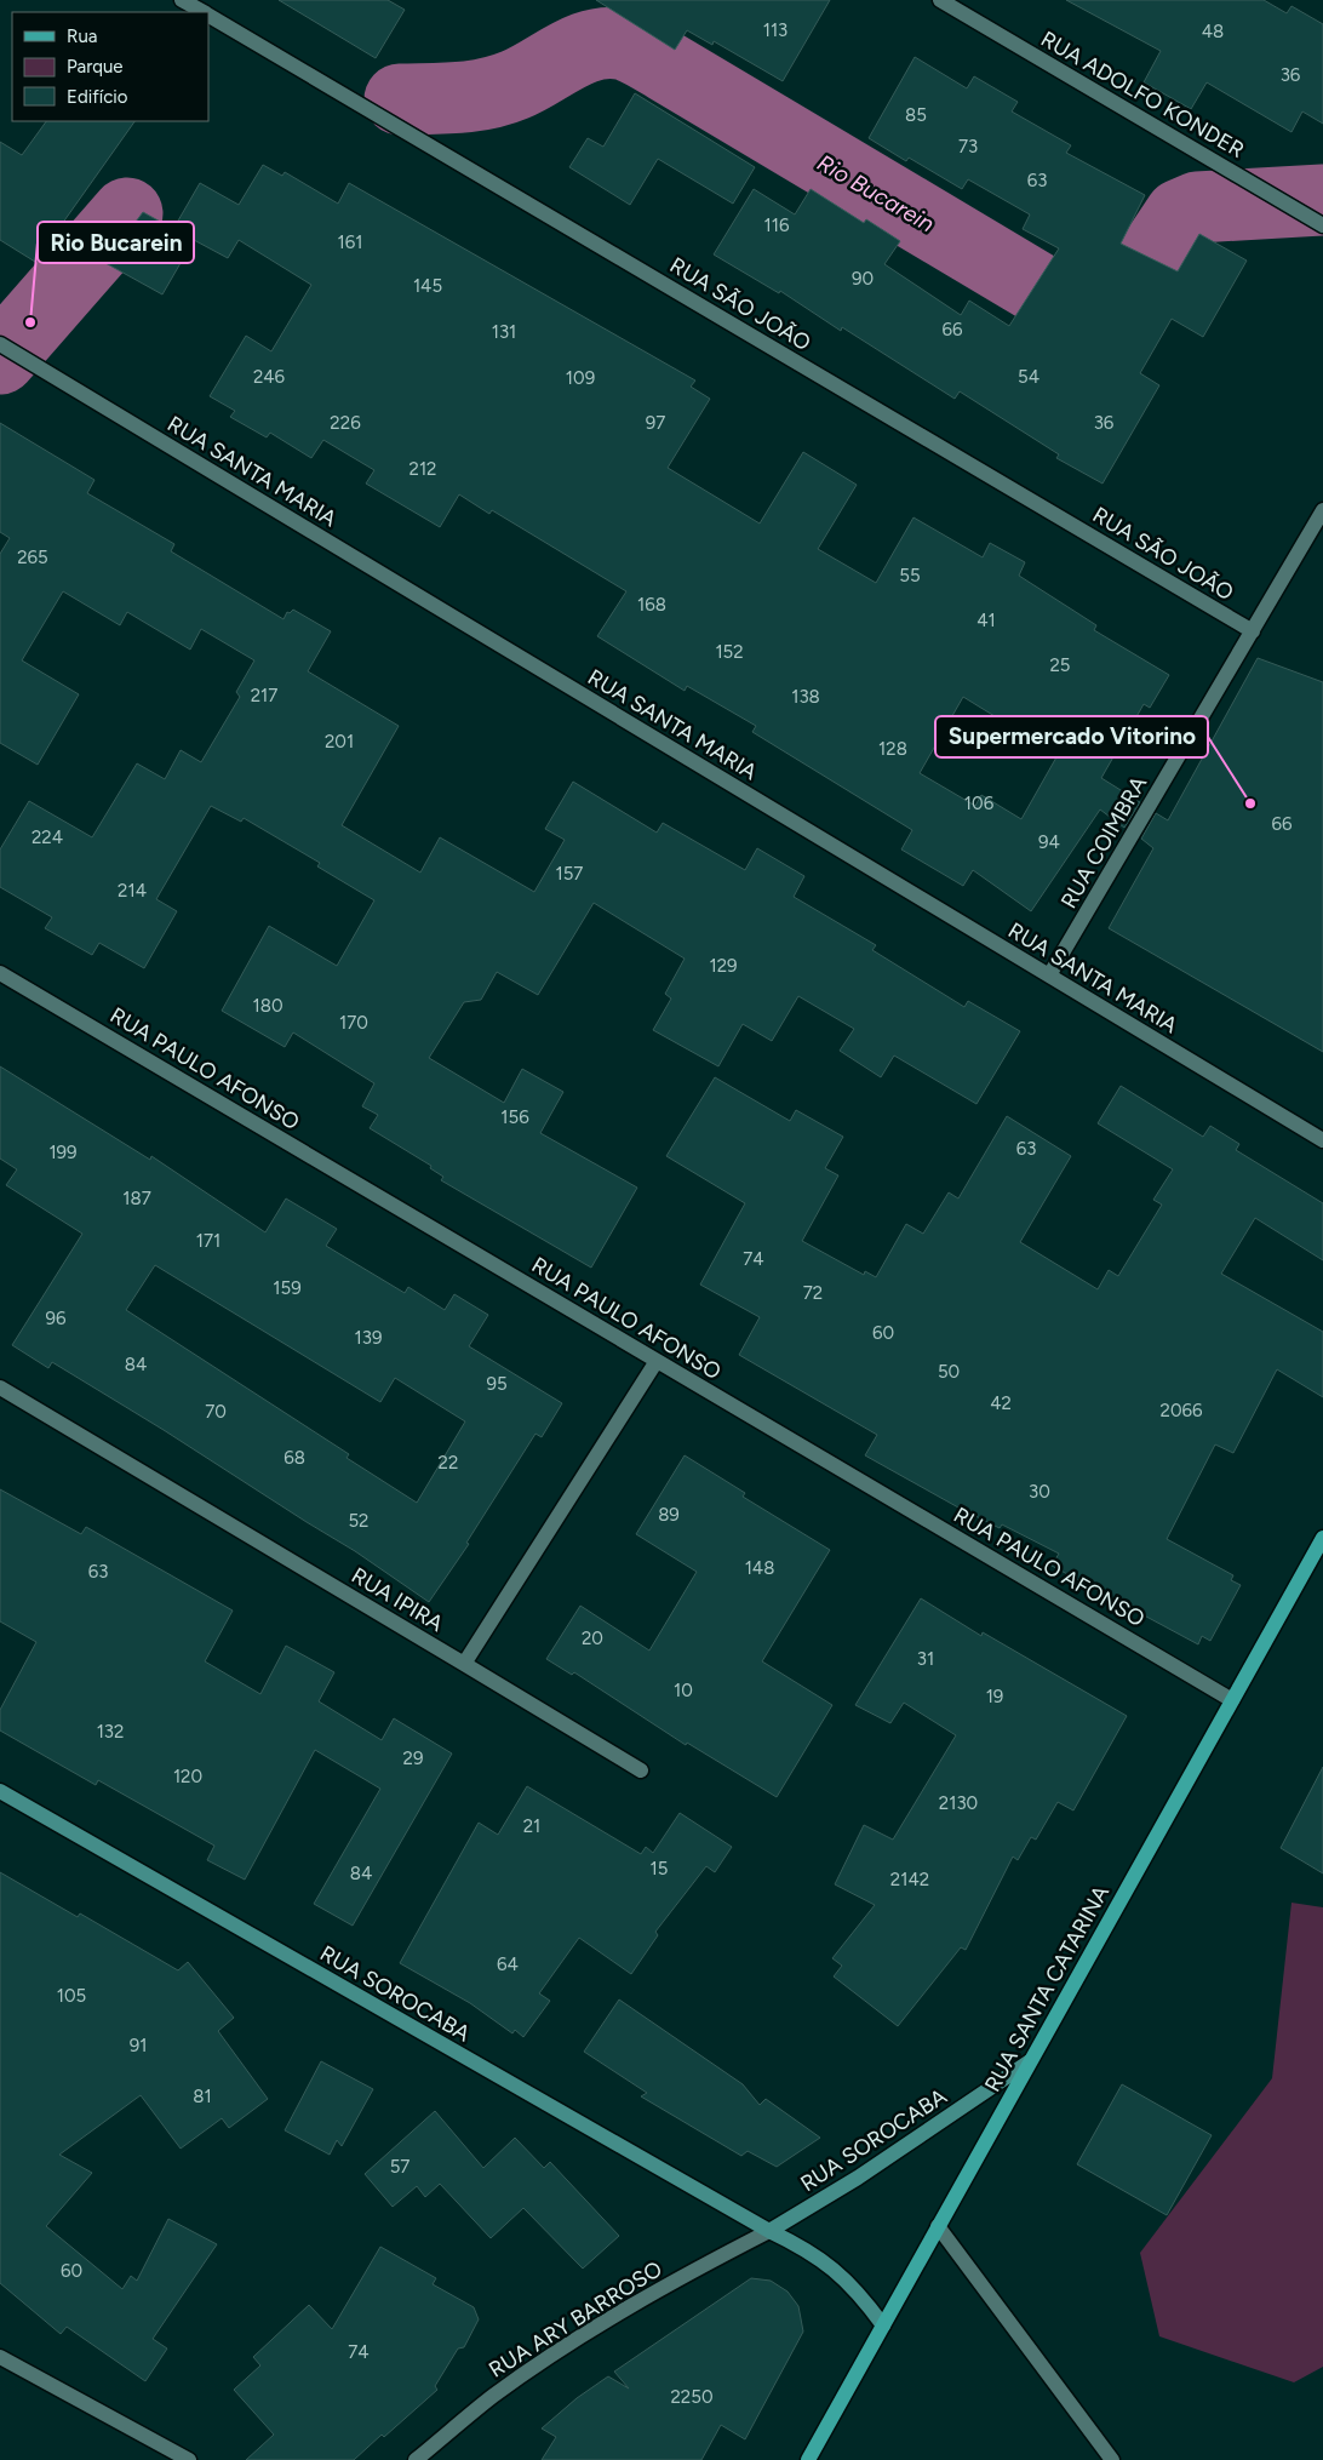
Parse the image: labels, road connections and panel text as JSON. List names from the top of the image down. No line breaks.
{"streets":{"main road":["RUA SANTA CATARINA","RUA SOROCABA"],"street":["RUA ADOLFO KONDER","RUA SÃO JOÃO","RUA SANTA MARIA","RUA COIMBRA","RUA PAULO AFONSO","RUA IPIRA","RUA ARY BARROSO"]},"crossings":[["RUA SÃO JOÃO","RUA COIMBRA"],["RUA SANTA MARIA","RUA COIMBRA"],["RUA PAULO AFONSO","RUA SANTA CATARINA"],["RUA SANTA CATARINA","RUA SOROCABA"],["RUA SOROCABA","RUA ARY BARROSO"]],"water":["Rio Bucarein"],"places":["Rio Bucarein","Supermercado Vitorino"],"house_numbers":["113","48","36","85","73","63","116","161","90","145","66","131","246","54","109","226","97","36","212","265","55","168","41","152","25","217","138","201","128","106","66","224","94","157","214","129","180","170","156","63","199","187","171","74","159","72","96","60","139","84","50","95","42","2066","70","68","22","30","89","52","148","63","20","31","10","19","132","29","120","2130","21","15","84","2142","64","105","91","81","57","60","74","2250"],"legend":["Rua","Parque","Edifício"]}
